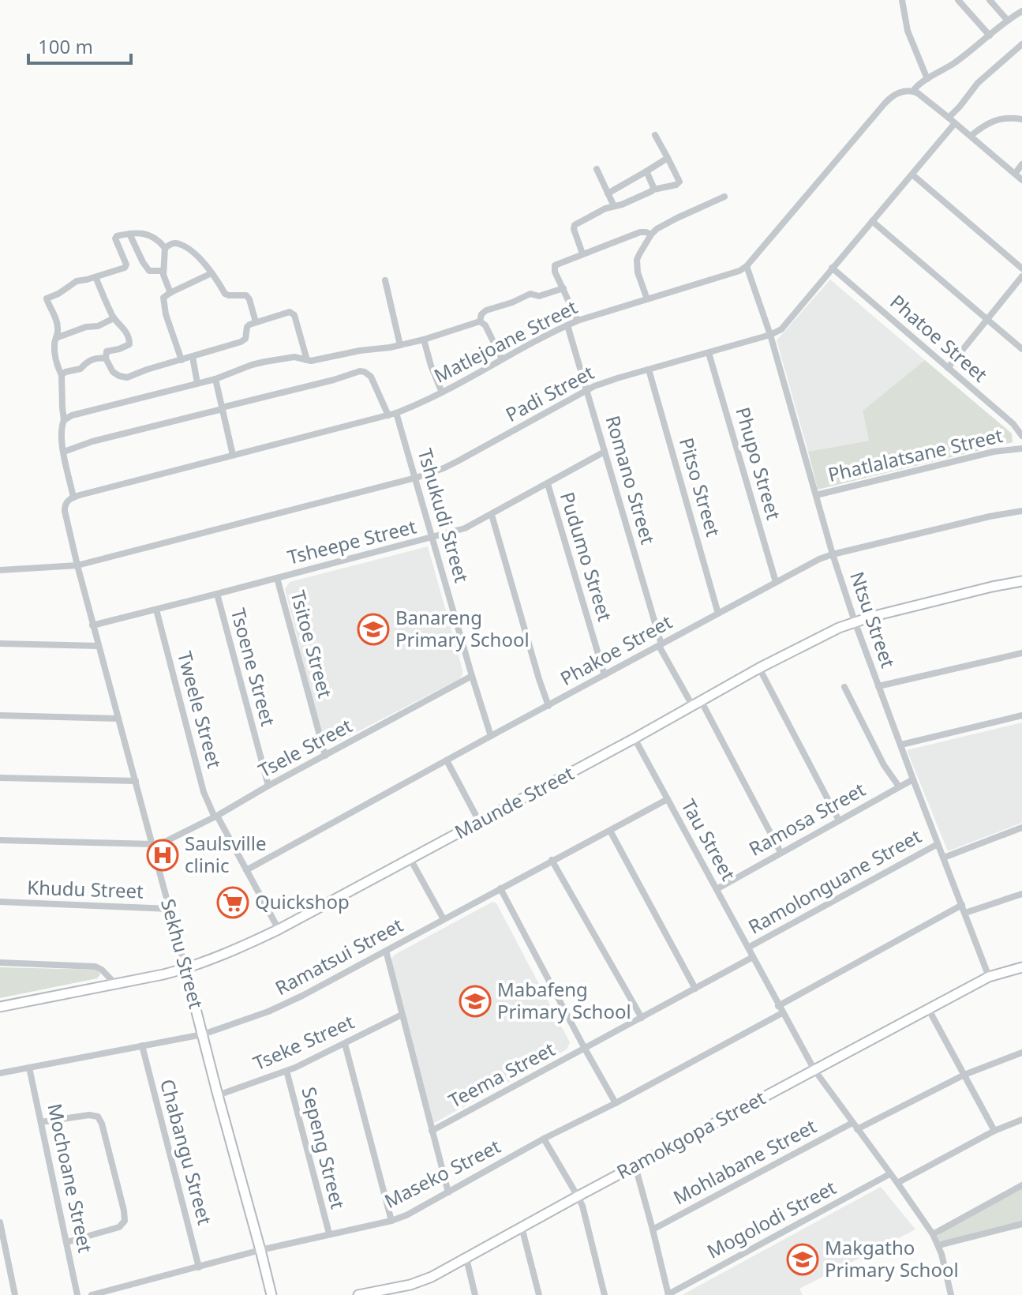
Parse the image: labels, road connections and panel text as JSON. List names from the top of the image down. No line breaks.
{"streets":{"street":["Phatoe Street","Matlejoane Street","Padi Street","Phatlalatsane Street","Phupo Street","Romano Street","Pitso Street","Tshukudi Street","Tsheepe Street","Pudumo Street","Ntsu Street","Tsitoe Street","Phakoe Street","Tsoene Street","Tweele Street","Tsele Street","Maunde Street","Ramosa Street","Tau Street","Ramolonguane Street","Khudu Street","Sekhu Street","Ramatsui Street","Tseke Street","Teema Street","Ramokgopa Street","Sepeng Street","Chabangu Street","Mohlabane Street","Maseko Street","Mochoane Street","Mogolodi Street"]},"crossings":[["Phatoe Street","Padi Street"],["Matlejoane Street","Romano Street"],["Matlejoane Street","Tshukudi Street"],["Matlejoane Street","Ntsu Street"],["Matlejoane Street","Sekhu Street"],["Padi Street","Phupo Street"],["Padi Street","Romano Street"],["Padi Street","Pitso Street"],["Padi Street","Tshukudi Street"],["Padi Street","Ntsu Street"],["Padi Street","Sekhu Street"],["Phatlalatsane Street","Ntsu Street"],["Phupo Street","Phakoe Street"],["Romano Street","Tsheepe Street"],["Romano Street","Phakoe Street"],["Romano Street","Maunde Street"],["Romano Street","Ramosa Street"],["Pitso Street","Phakoe Street"],["Tshukudi Street","Tsheepe Street"],["Tshukudi Street","Phakoe Street"],["Tshukudi Street","Tsele Street"],["Tsheepe Street","Pudumo Street"],["Tsheepe Street","Tsitoe Street"],["Tsheepe Street","Tsoene Street"],["Tsheepe Street","Tweele Street"],["Tsheepe Street","Sekhu Street"],["Pudumo Street","Phakoe Street"],["Ntsu Street","Phakoe Street"],["Ntsu Street","Maunde Street"],["Ntsu Street","Ramosa Street"],["Ntsu Street","Ramolonguane Street"],["Ntsu Street","Ramokgopa Street"],["Ntsu Street","Maseko Street"],["Tsitoe Street","Tsele Street"],["Phakoe Street","Tweele Street"],["Tsoene Street","Tsele Street"],["Tweele Street","Tsele Street"],["Tweele Street","Maunde Street"],["Tsele Street","Sekhu Street"],["Maunde Street","Tau Street"],["Maunde Street","Sekhu Street"],["Ramosa Street","Tau Street"],["Tau Street","Ramolonguane Street"],["Tau Street","Ramatsui Street"],["Tau Street","Teema Street"],["Tau Street","Ramokgopa Street"],["Tau Street","Mohlabane Street"],["Tau Street","Maseko Street"],["Tau Street","Mogolodi Street"],["Khudu Street","Sekhu Street"],["Sekhu Street","Ramatsui Street"],["Sekhu Street","Tseke Street"],["Sekhu Street","Maseko Street"],["Ramatsui Street","Chabangu Street"],["Ramatsui Street","Mochoane Street"],["Tseke Street","Sepeng Street"],["Sepeng Street","Maseko Street"],["Chabangu Street","Maseko Street"]],"places":{"school or university":["Banareng Primary School","Mabafeng Primary School","Makgatho Primary School"],"hospital":["Saulsville clinic"],"supermarket":["Quickshop"]},"scale_bar":"100 m"}
